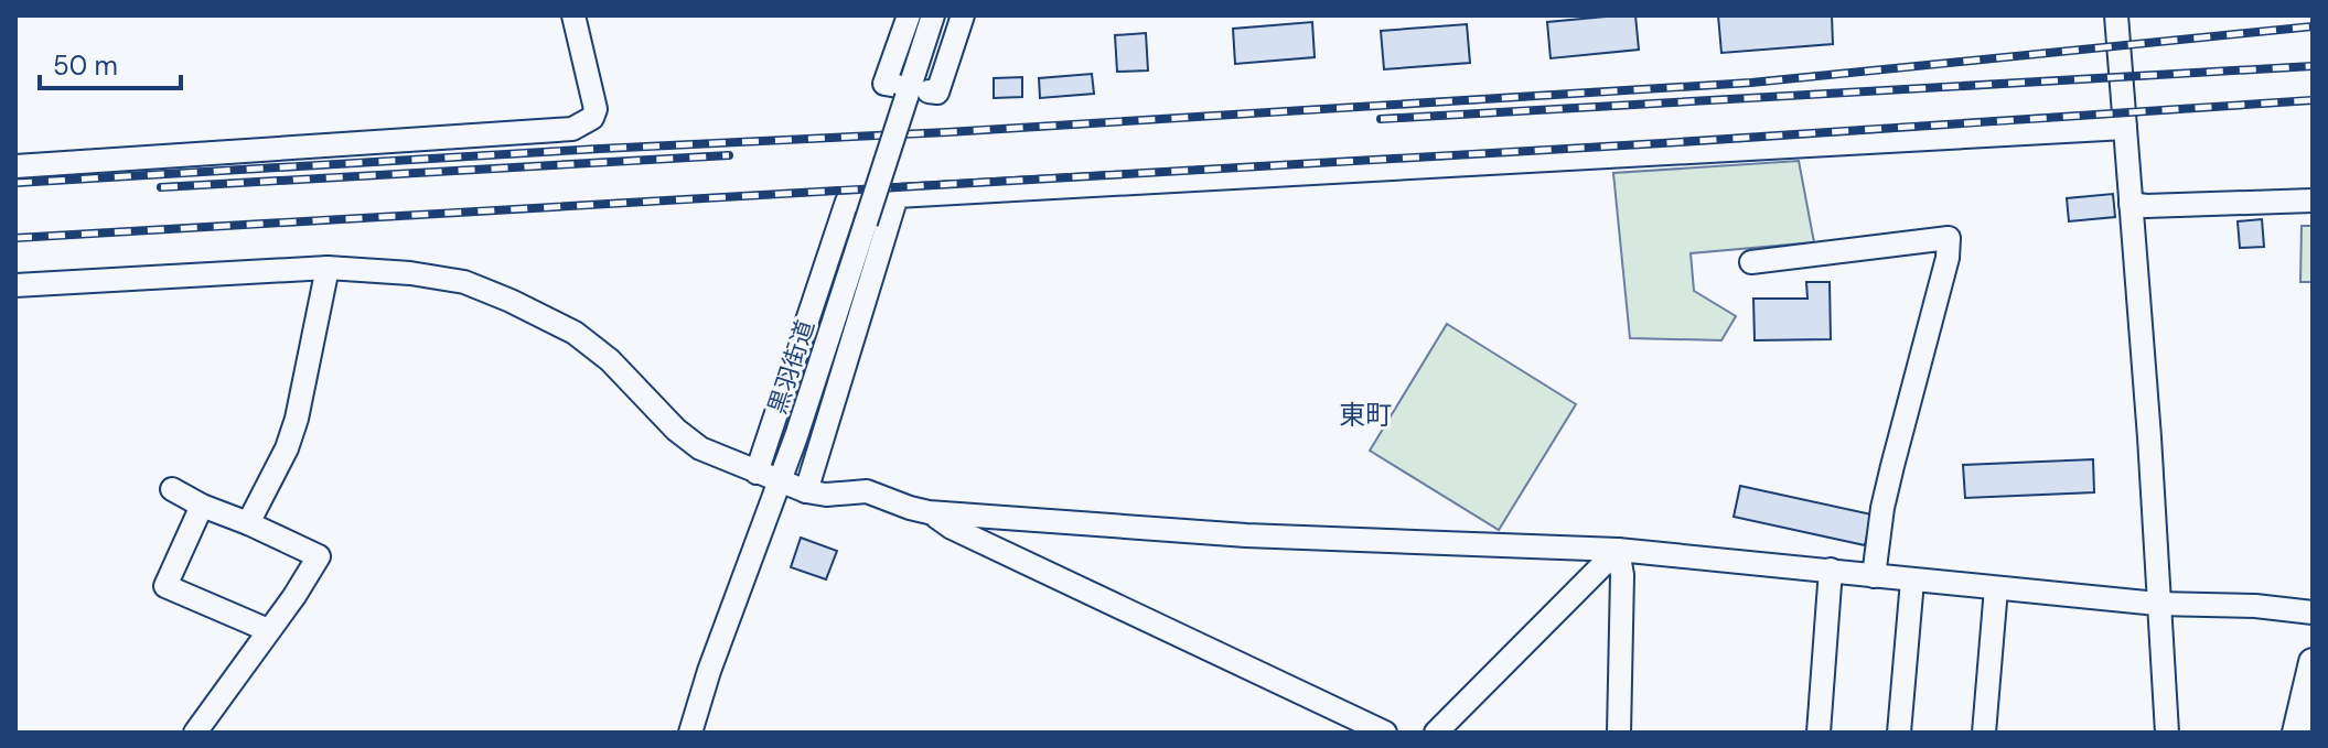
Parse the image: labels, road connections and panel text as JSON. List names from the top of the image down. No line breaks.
{"streets":{"street":["黒羽街道"]},"districts":["東町"],"scale_bar":"50 m"}
